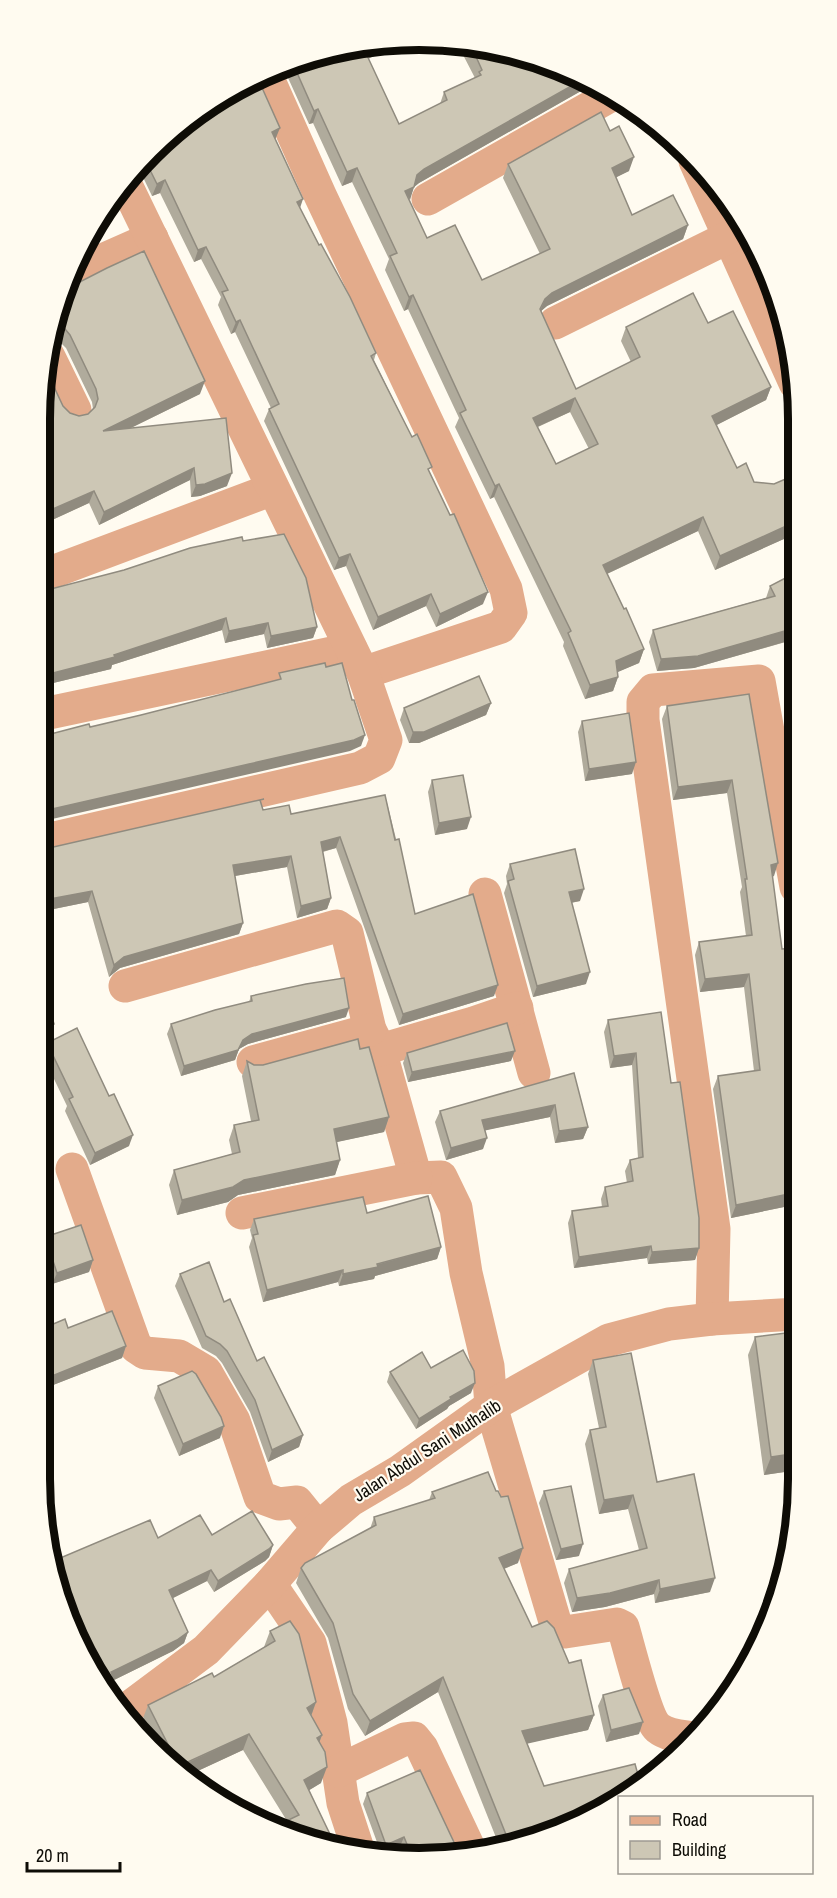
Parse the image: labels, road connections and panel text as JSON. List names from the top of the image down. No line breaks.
{"streets":{"street":["Jalan Abdul Sani Muthalib"]},"legend":["Road","Building"],"scale_bar":"20 m"}
